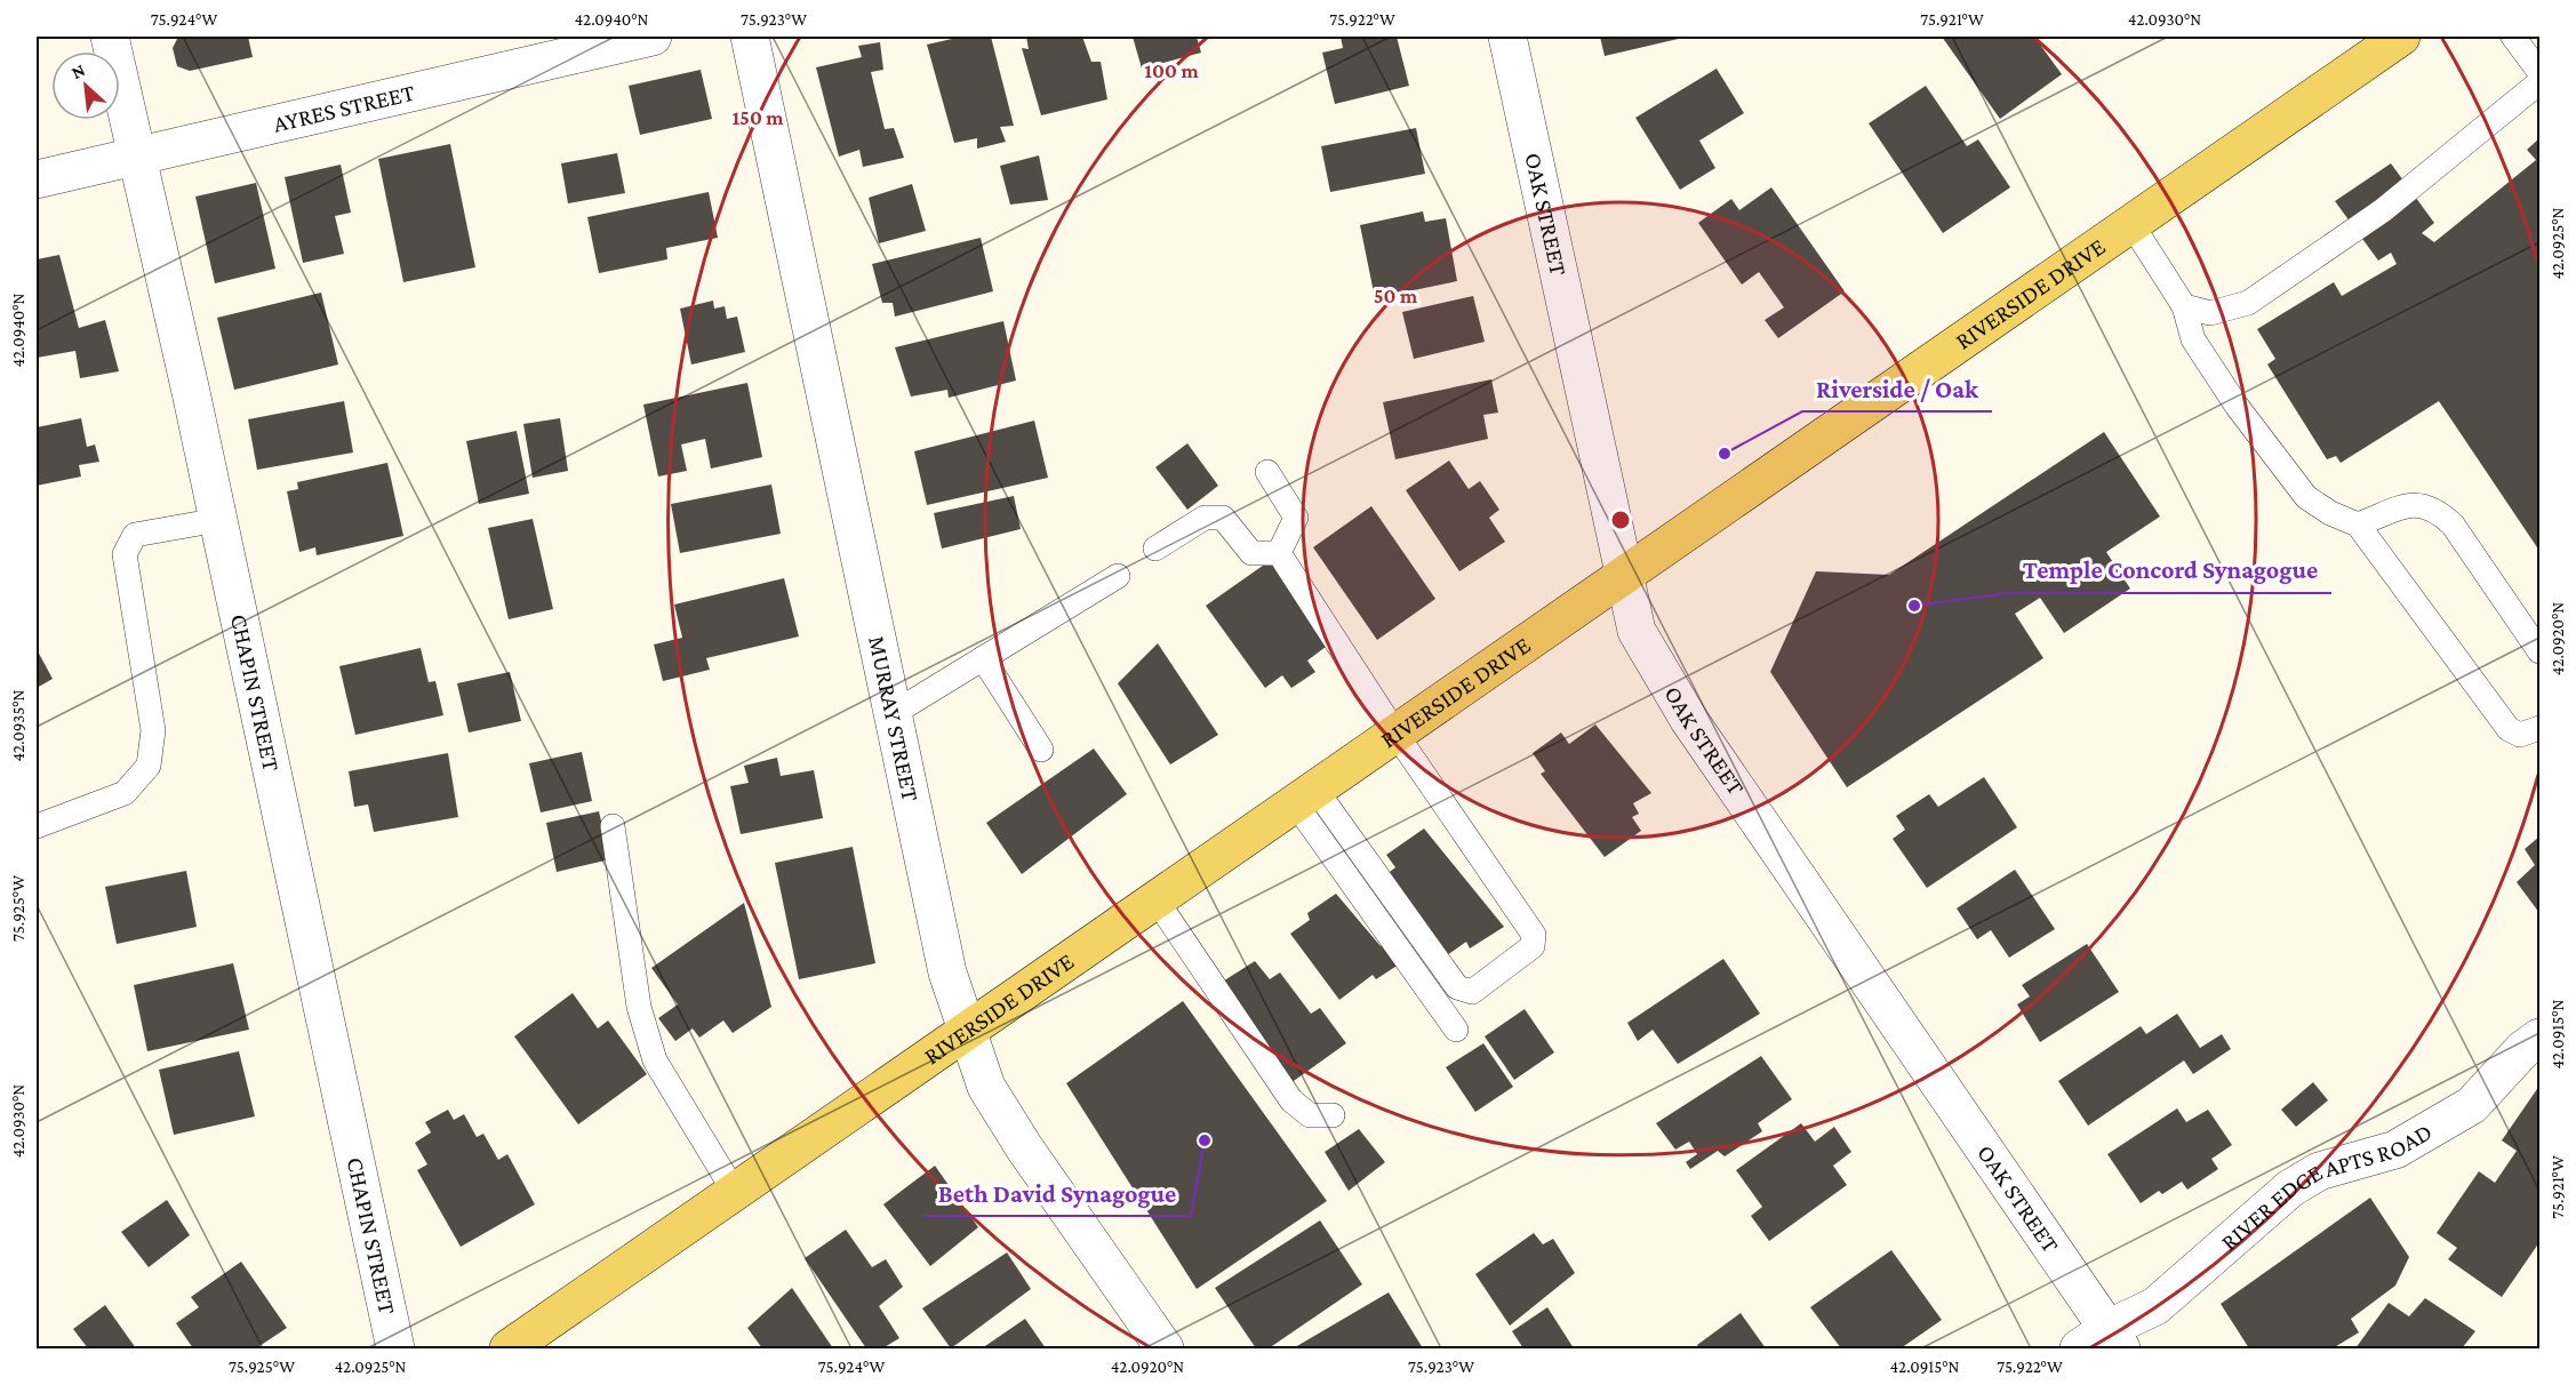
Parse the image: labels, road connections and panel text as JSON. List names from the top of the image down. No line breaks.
{"streets":{"main road":["RIVERSIDE DRIVE"],"street":["AYRES STREET","OAK STREET","CHAPIN STREET","MURRAY STREET","RIVER EDGE APTS ROAD"]},"crossings":[["AYRES STREET","CHAPIN STREET"],["OAK STREET","RIVERSIDE DRIVE"],["OAK STREET","RIVER EDGE APTS ROAD"],["RIVERSIDE DRIVE","MURRAY STREET"]],"places":["Riverside / Oak","Temple Concord Synagogue","Beth David Synagogue"],"north":"top left","coordinates":["75.924°W","42.0940°N","75.923°W","75.922°W","75.921°W","42.0930°N","42.0925°N","42.0920°N","42.0935°N","75.925°W","42.0915°N"],"rings":["100 m","150 m","50 m"]}
